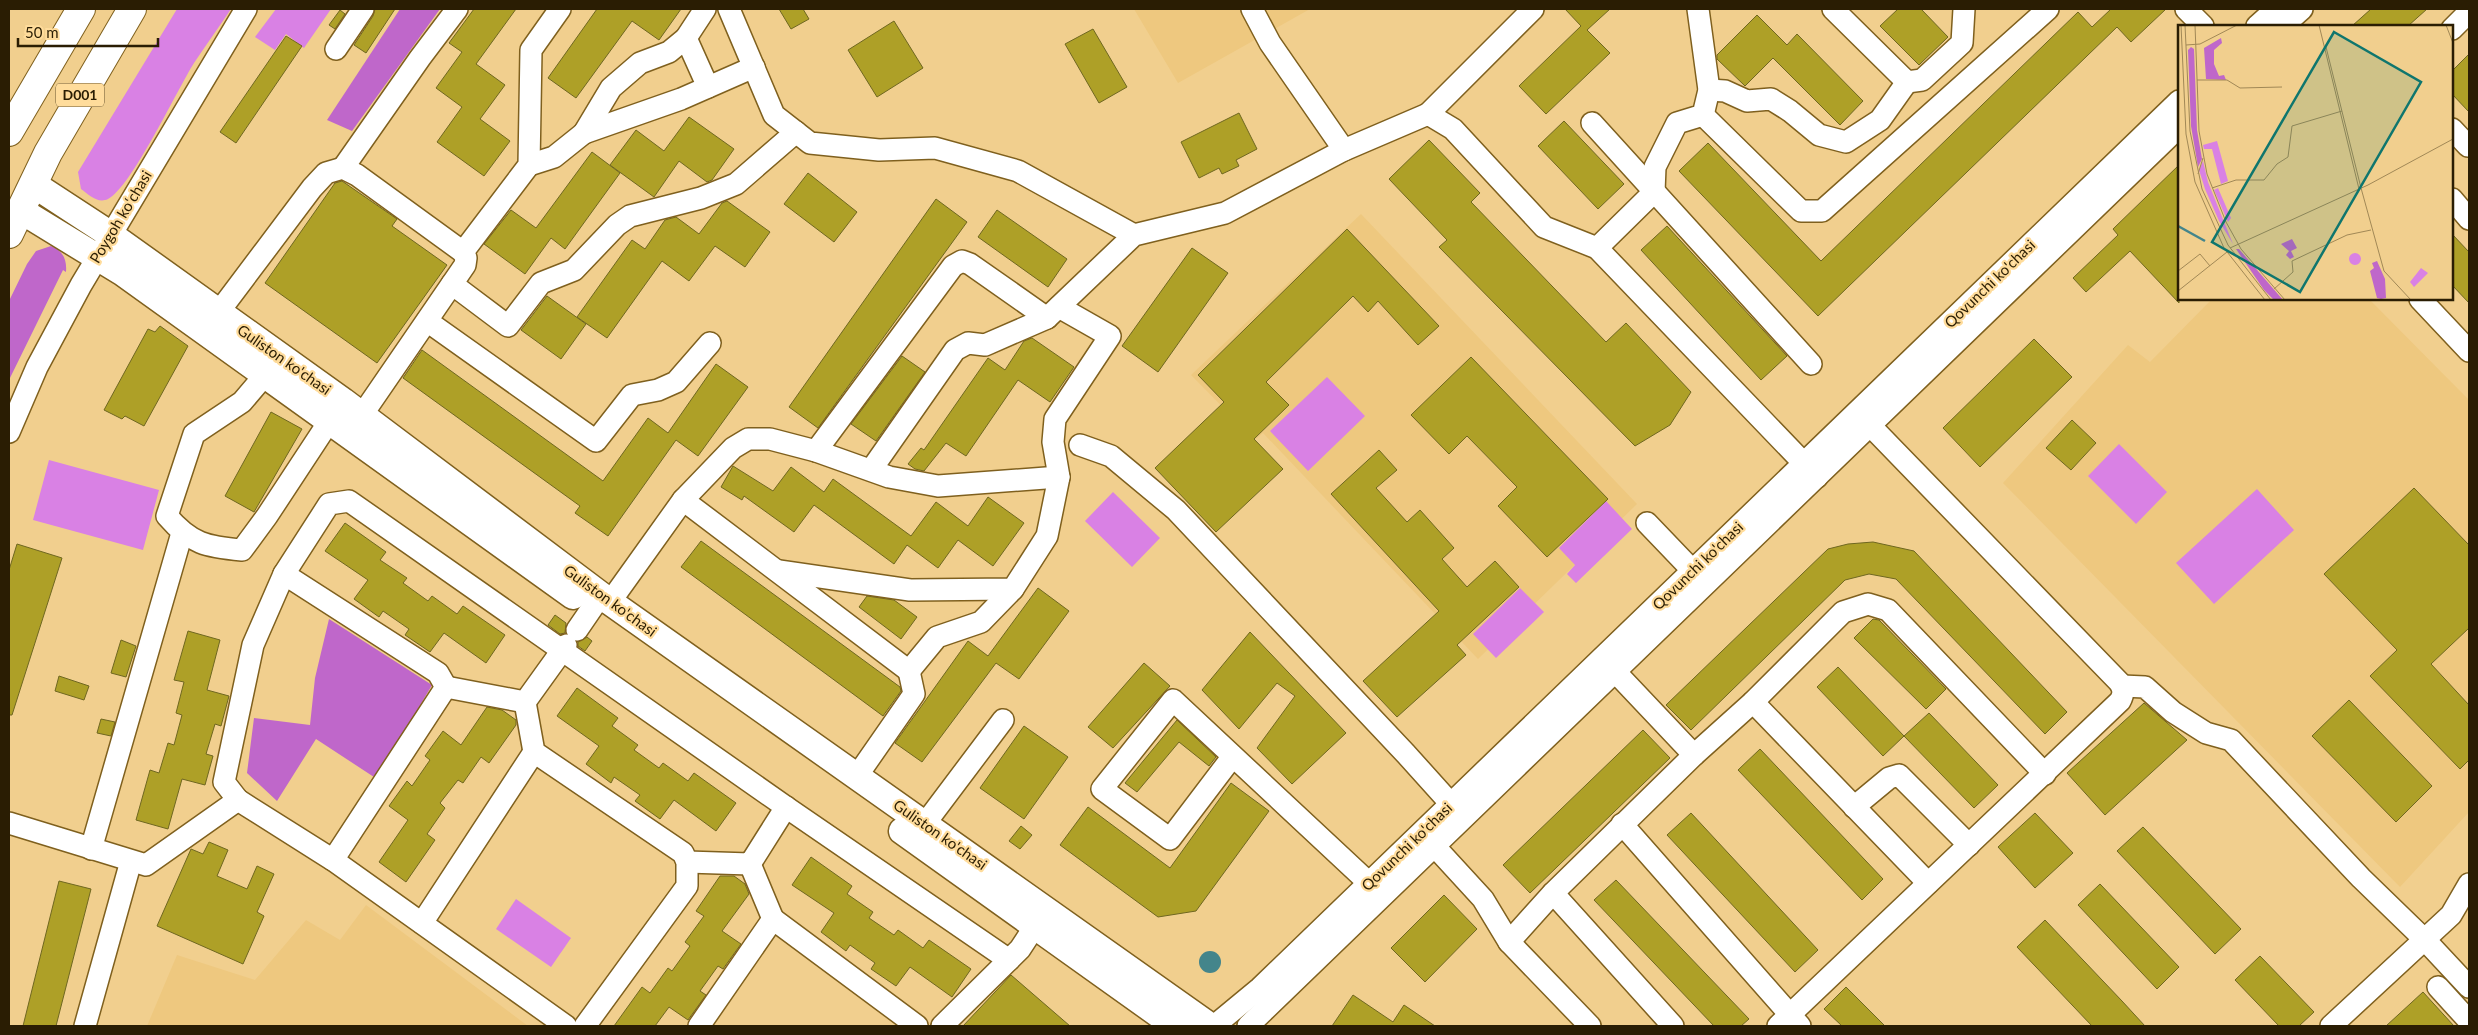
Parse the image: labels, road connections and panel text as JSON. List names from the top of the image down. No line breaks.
{"streets":{"highway":["D001"],"main road":["Guliston ko'chasi"],"street":["Poygoh koʻchasi","Qovunchi ko'chasi"]},"crossings":[["D001","Guliston ko'chasi"],["Poygoh koʻchasi","Guliston ko'chasi"],["Qovunchi ko'chasi","Guliston ko'chasi"]],"scale_bar":"50 m"}
